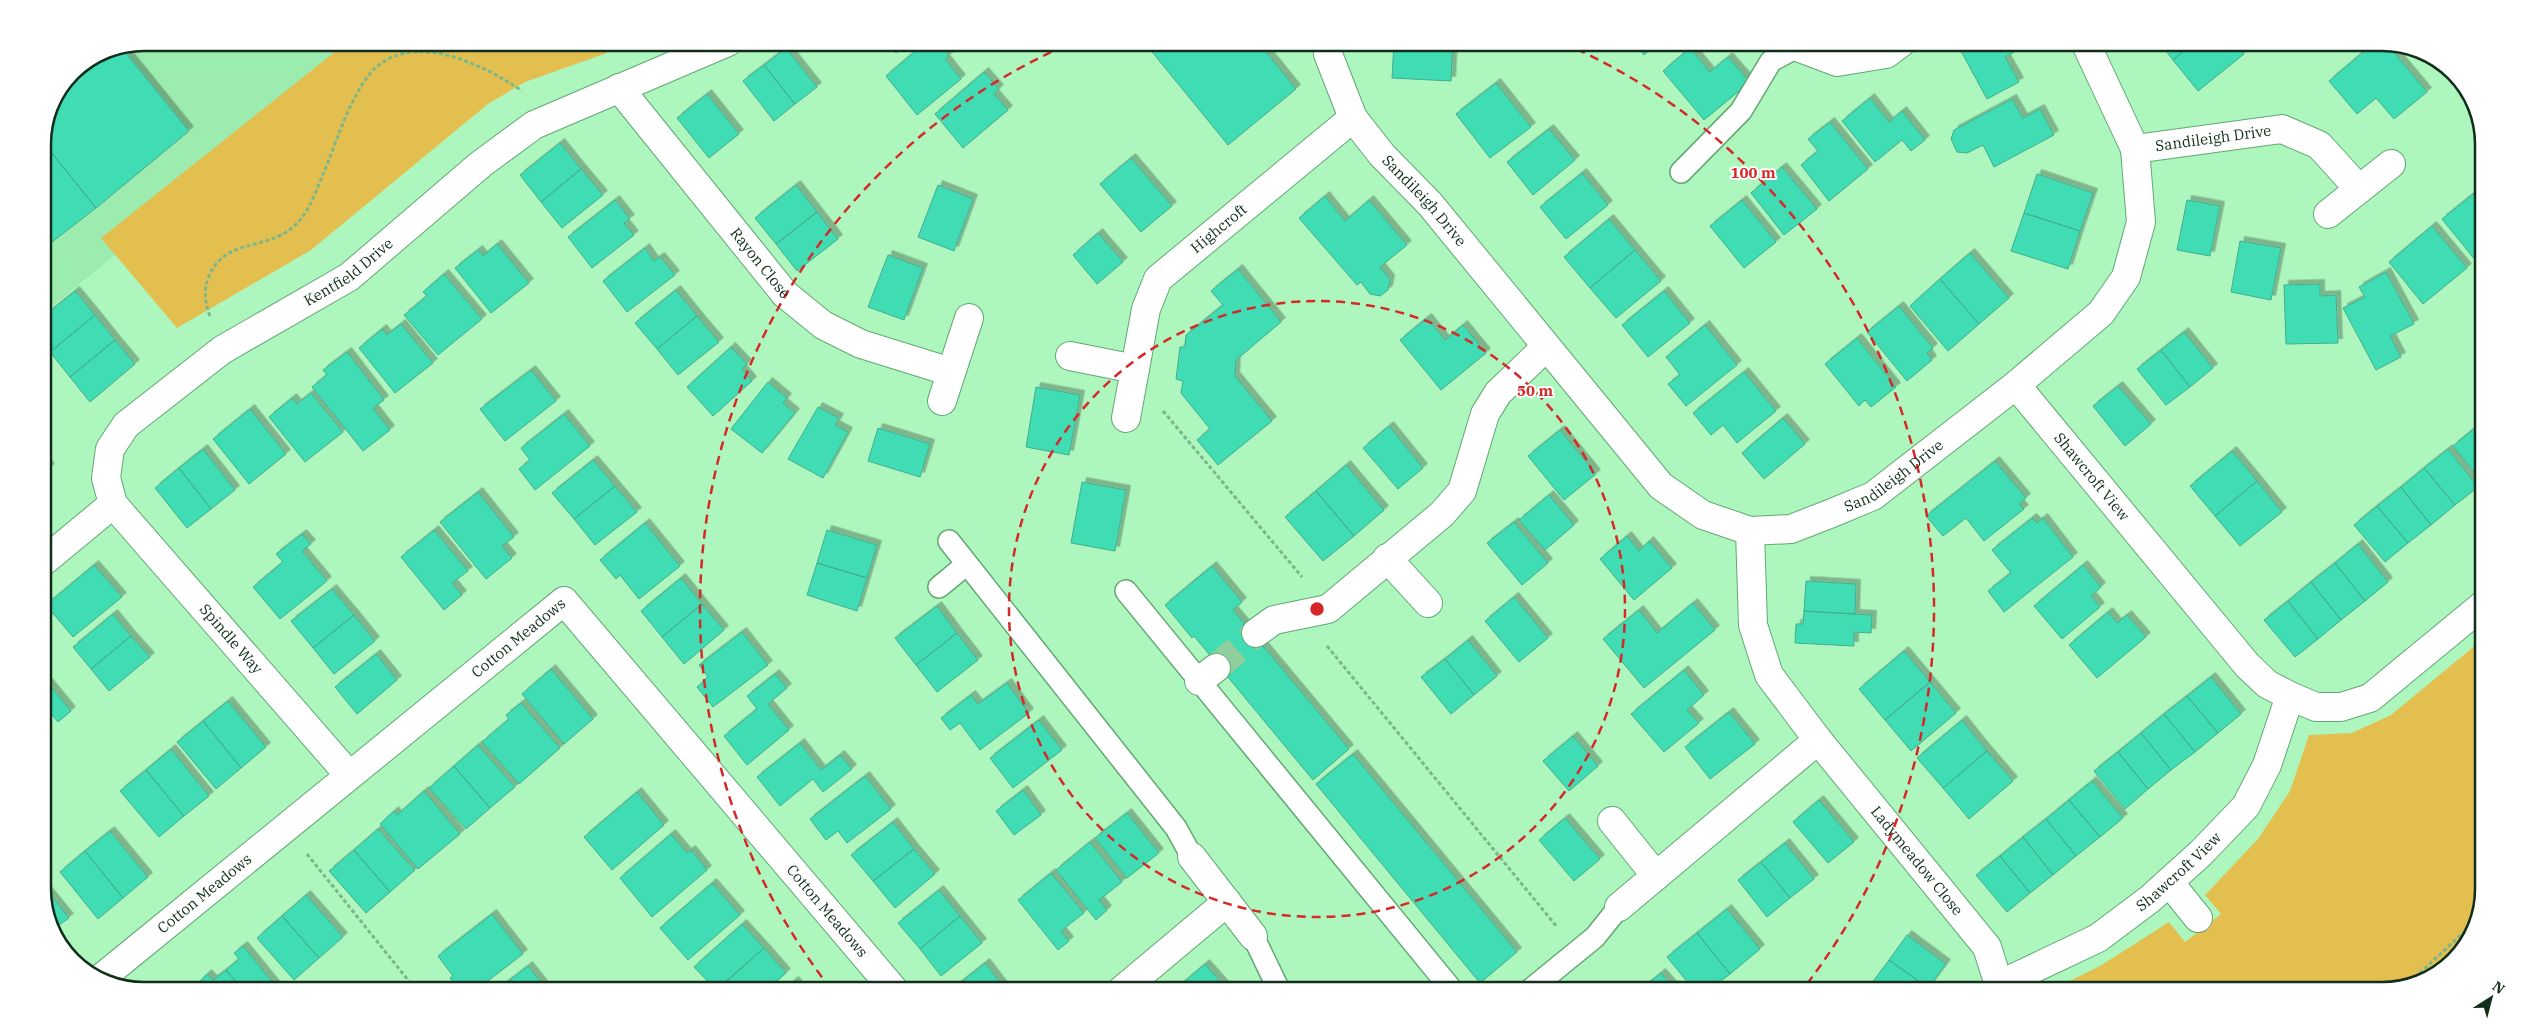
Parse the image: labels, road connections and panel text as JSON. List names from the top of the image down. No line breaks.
{"streets":{"street":["Sandileigh Drive","Highcroft","Rayon Close","Kentfield Drive","Shawcroft View","Spindle Way","Cotton Meadows","Ladymeadow Close"]},"crossings":[["Sandileigh Drive","Highcroft"],["Sandileigh Drive","Shawcroft View"],["Sandileigh Drive","Ladymeadow Close"],["Rayon Close","Kentfield Drive"],["Kentfield Drive","Spindle Way"],["Spindle Way","Cotton Meadows"]],"north":"top right","rings":["100 m","50 m"]}
